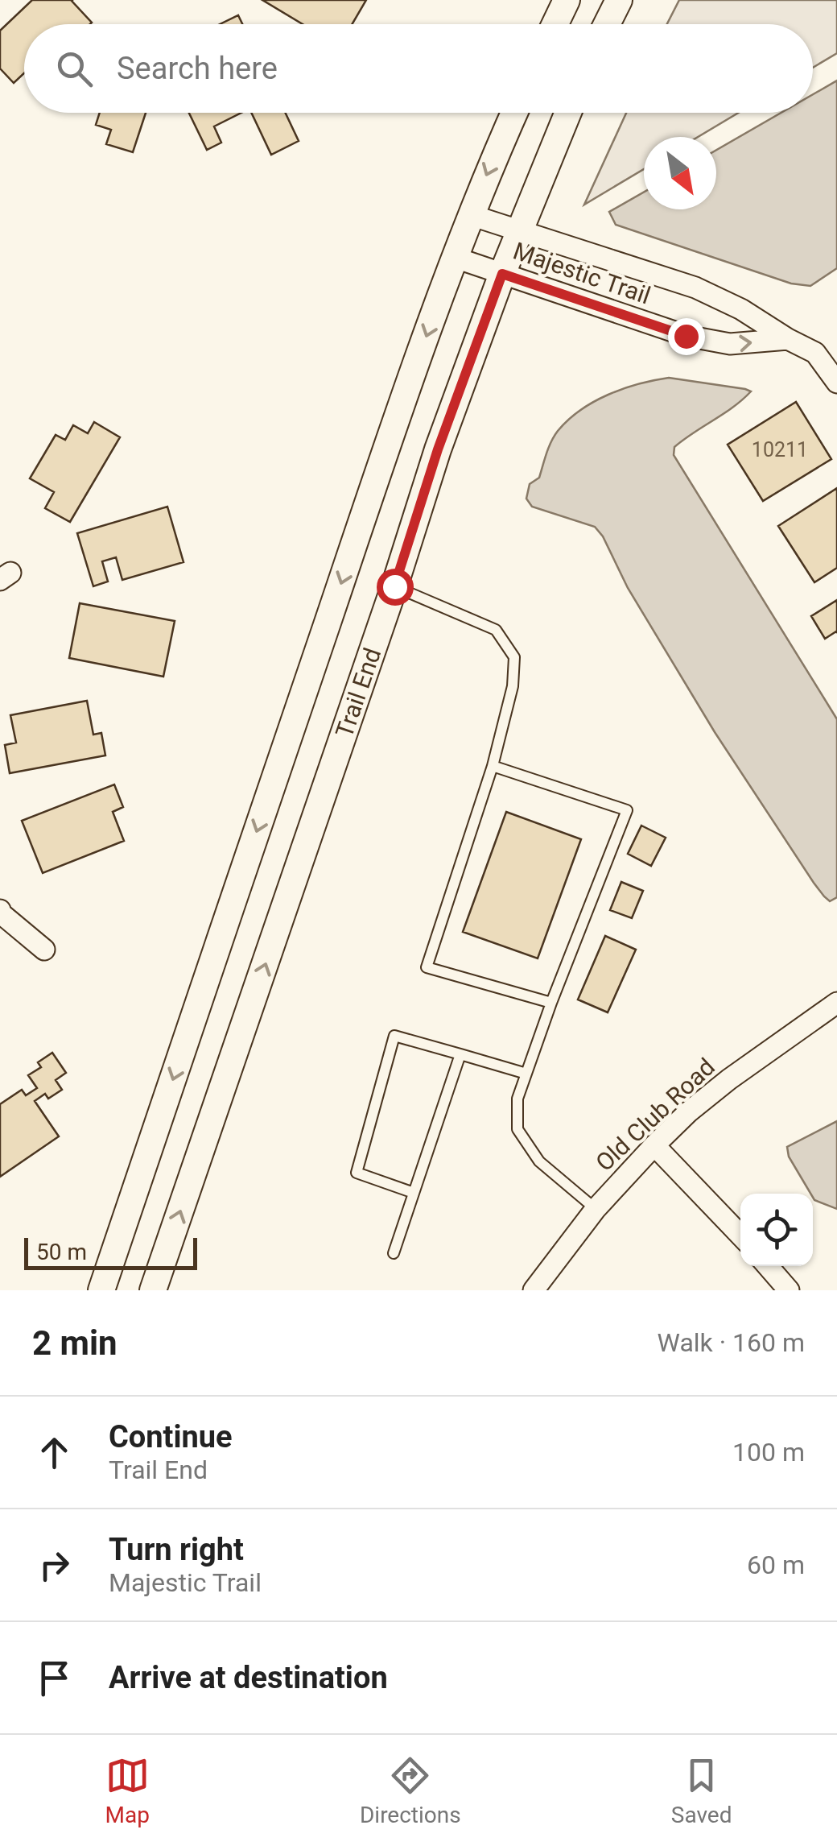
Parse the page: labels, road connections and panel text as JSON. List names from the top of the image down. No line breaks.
{"streets":{"street":["Majestic Trail","Trail End","Old Club Road"]},"crossings":[["Majestic Trail","Trail End"]],"house_numbers":["10211"],"scale_bar":"50 m","north":"bottom right","page":{"search":"Search here","scale":"50 m","heading":["2 min","Walk · 160 m"],"list":[["Continue","Trail End","100 m"],["Turn right","Majestic Trail","60 m"],"Arrive at destination"],"nav":["Map","Directions","Saved"]}}
